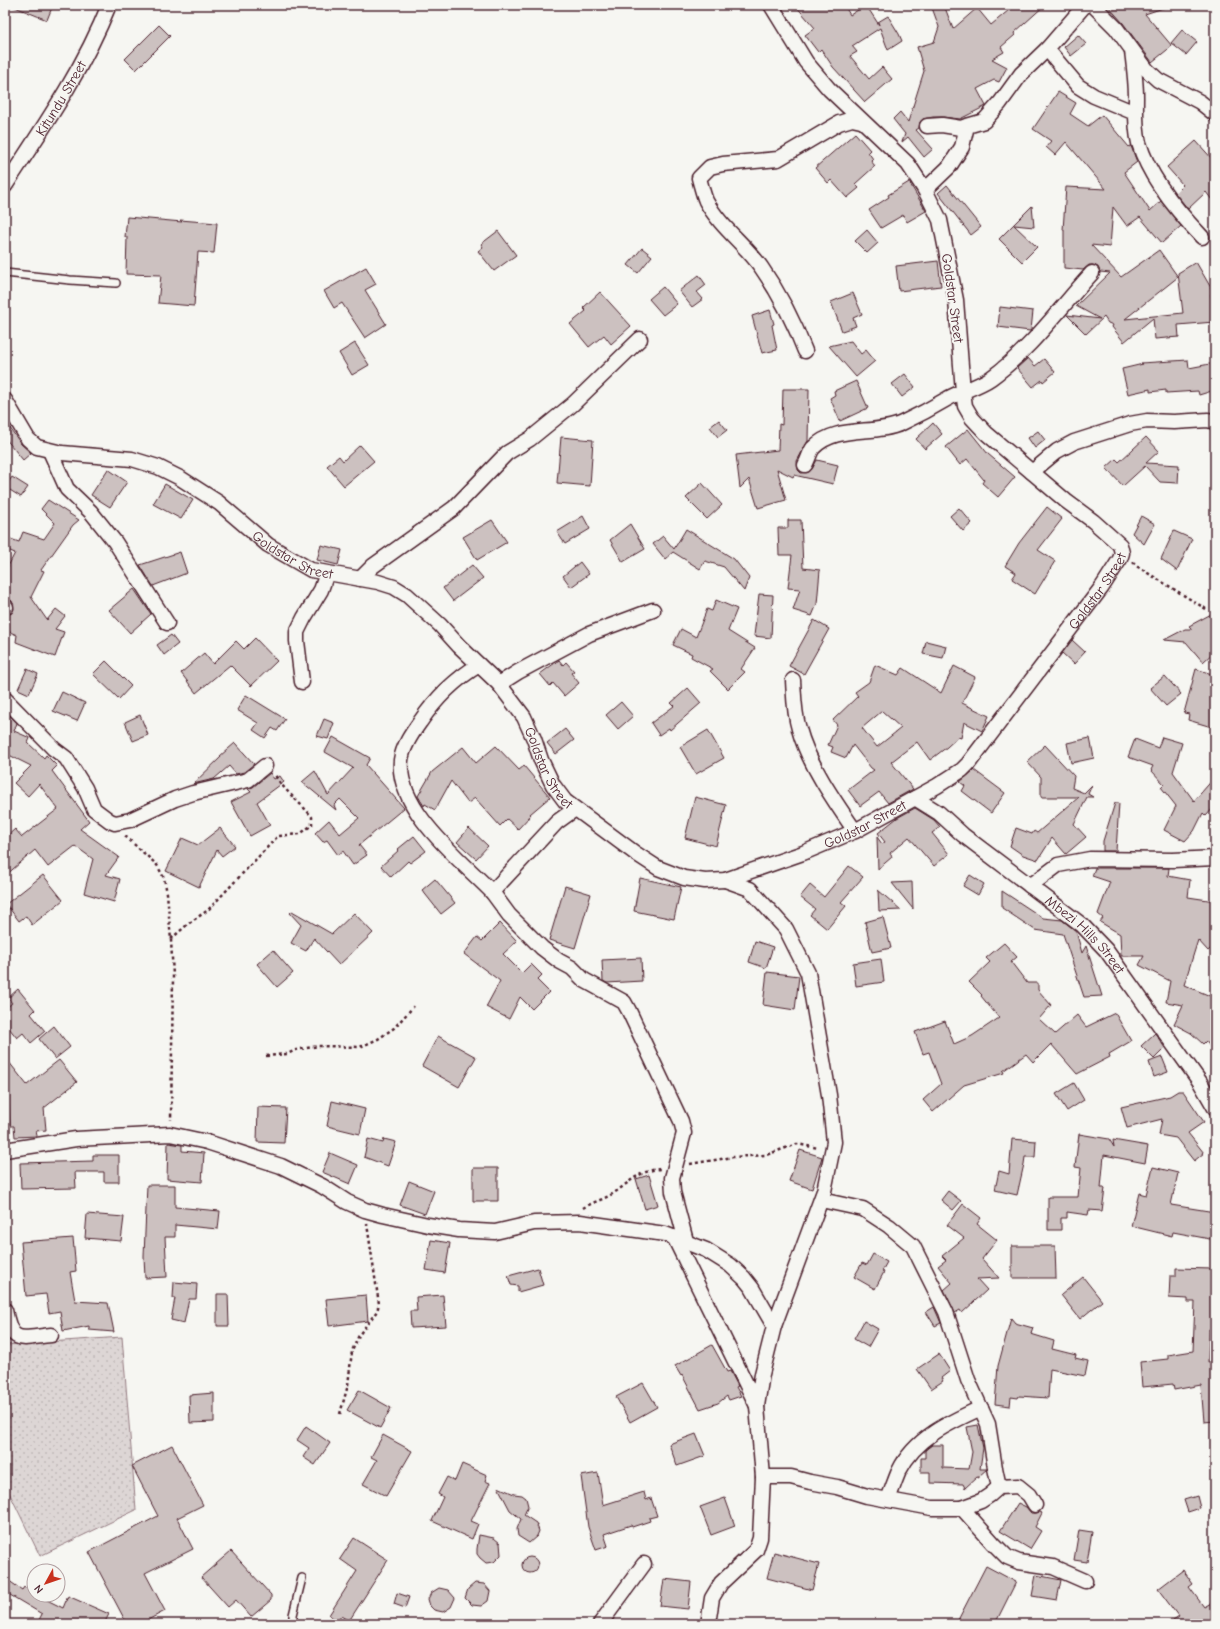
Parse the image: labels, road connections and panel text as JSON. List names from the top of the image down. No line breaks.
{"streets":{"street":["Kitundu Street","Goldstar Street","Mbezi Hills Street"]},"crossings":[["Goldstar Street","Mbezi Hills Street"]],"north":"bottom left"}
